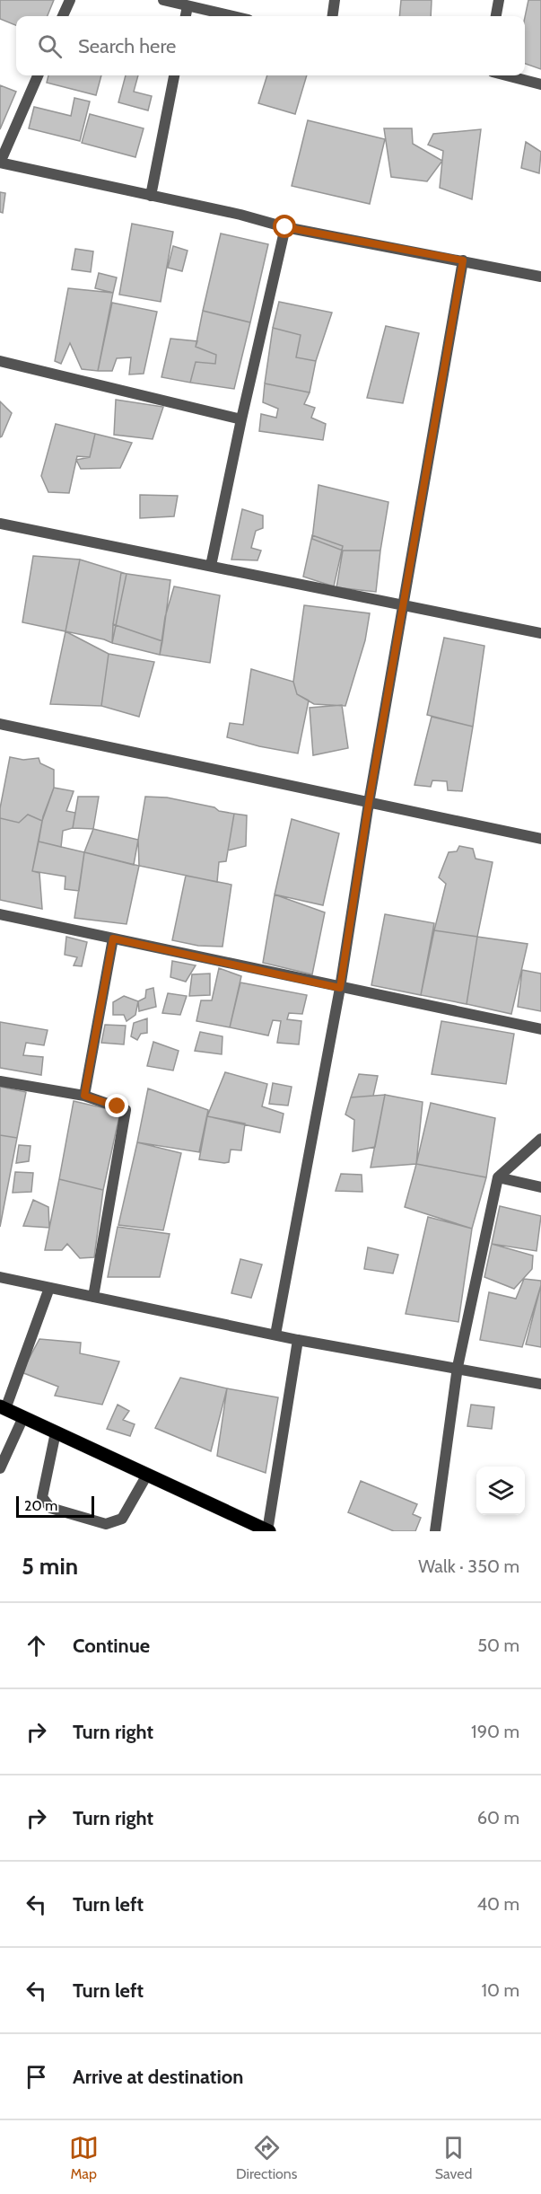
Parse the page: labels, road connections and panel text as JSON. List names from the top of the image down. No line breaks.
{"scale_bar":"20 m","page":{"search":"Search here","scale":"20 m","heading":["5 min","Walk · 350 m"],"list":[["Continue","50 m"],["Turn right","190 m"],["Turn right","60 m"],["Turn left","40 m"],["Turn left","10 m"],"Arrive at destination"],"nav":["Map","Directions","Saved"]}}
